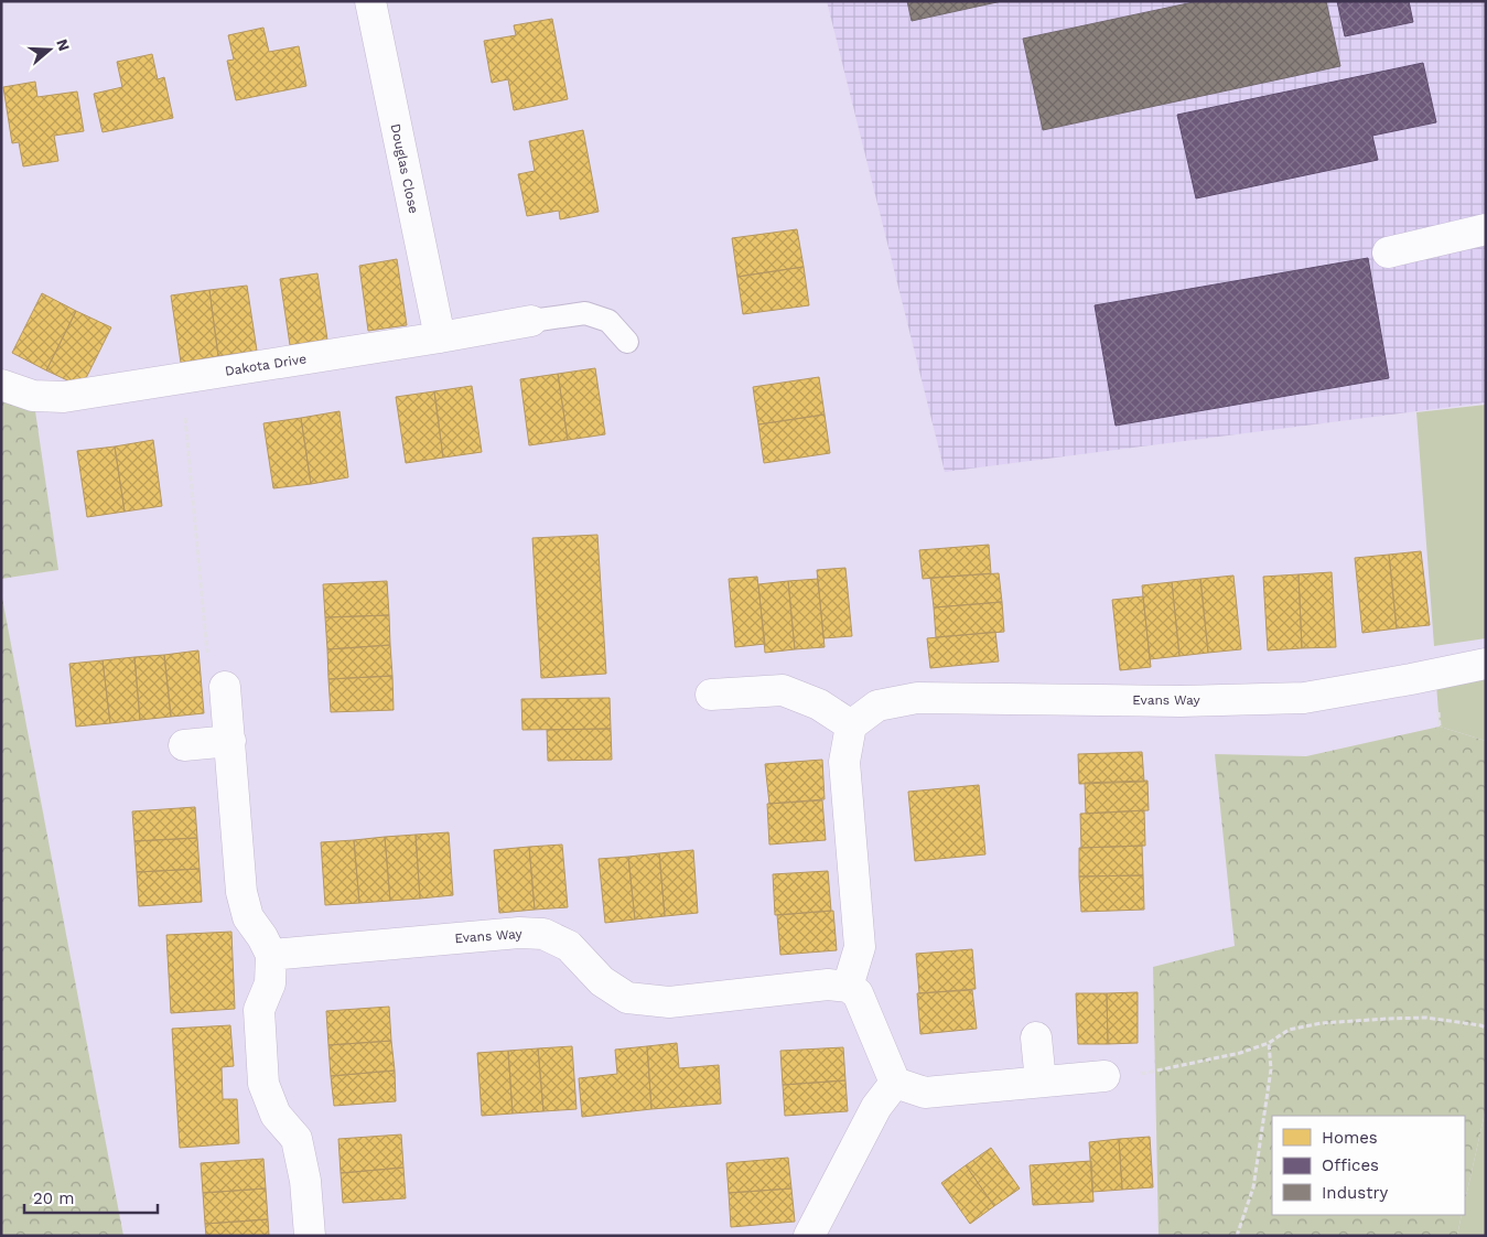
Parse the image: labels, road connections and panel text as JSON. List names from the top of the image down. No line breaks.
{"streets":{"street":["Douglas Close","Dakota Drive","Evans Way"]},"crossings":[["Douglas Close","Dakota Drive"]],"legend":["Homes","Offices","Industry"],"scale_bar":"20 m","north":"right"}
